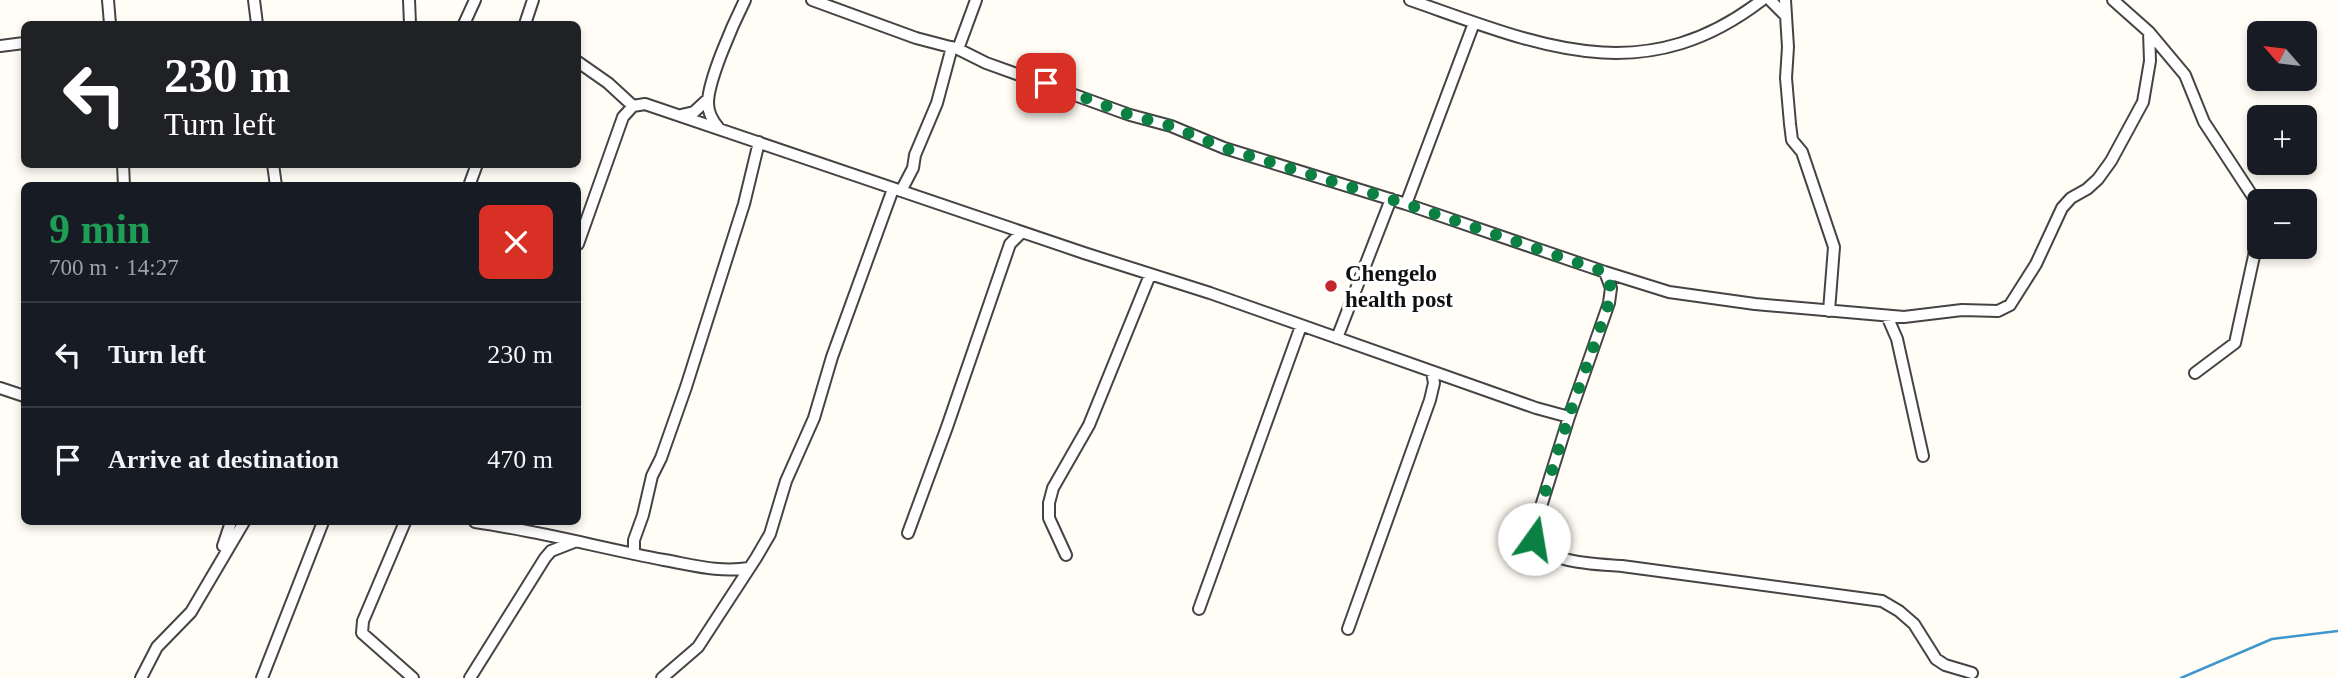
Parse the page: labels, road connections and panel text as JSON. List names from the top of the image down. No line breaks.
{"places":["Chengelo health post"],"north":"top left","page":{"map_buttons":["+","−"],"turn":["230 m","Turn left"],"heading":["9 min","700 m · 14:27"],"list":[{"name":"Turn left","value":"230 m"},{"name":"Arrive at destination","value":"470 m"}]}}
